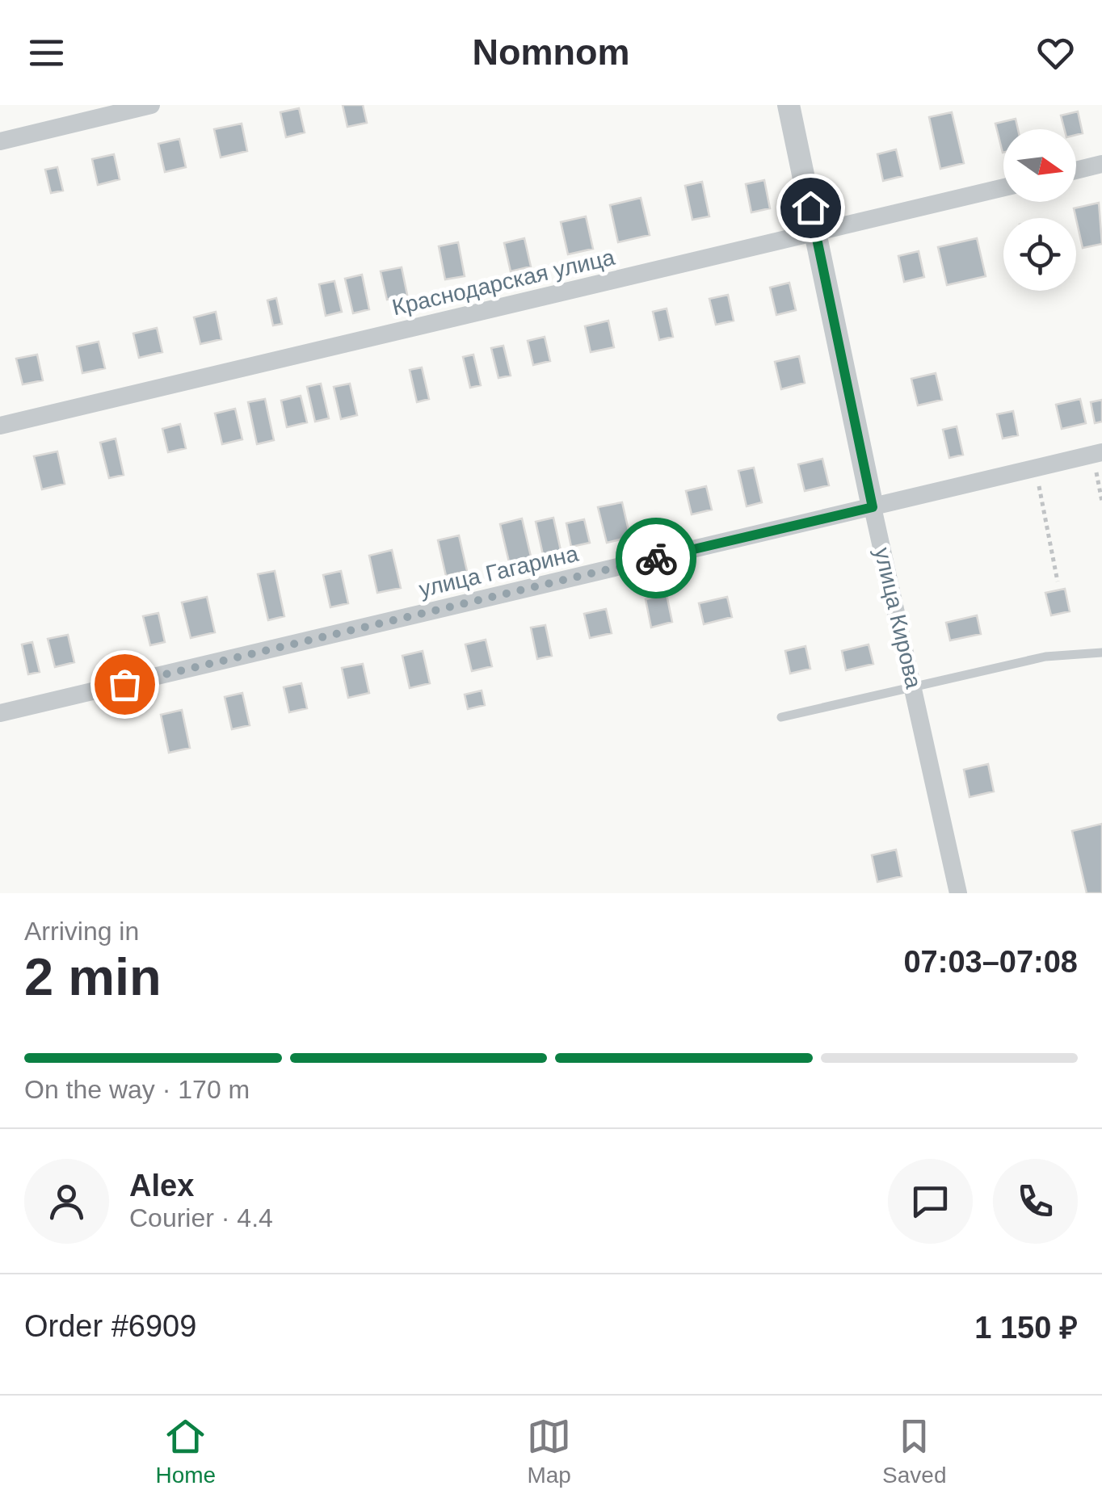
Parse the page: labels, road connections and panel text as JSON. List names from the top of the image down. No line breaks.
{"streets":{"street":["Краснодарская улица","улица Гагарина","улица Кирова"]},"crossings":[["Краснодарская улица","улица Кирова"],["улица Гагарина","улица Кирова"]],"north":"right","page":{"header":"Nomnom","heading":["2 min","Arriving in","07:03–07:08"],"panel":["Alex","Courier · 4.4","Order #6909","1 150 ₽"],"bar":"On the way · 170 m","tabs":["Home","Map","Saved"]}}
